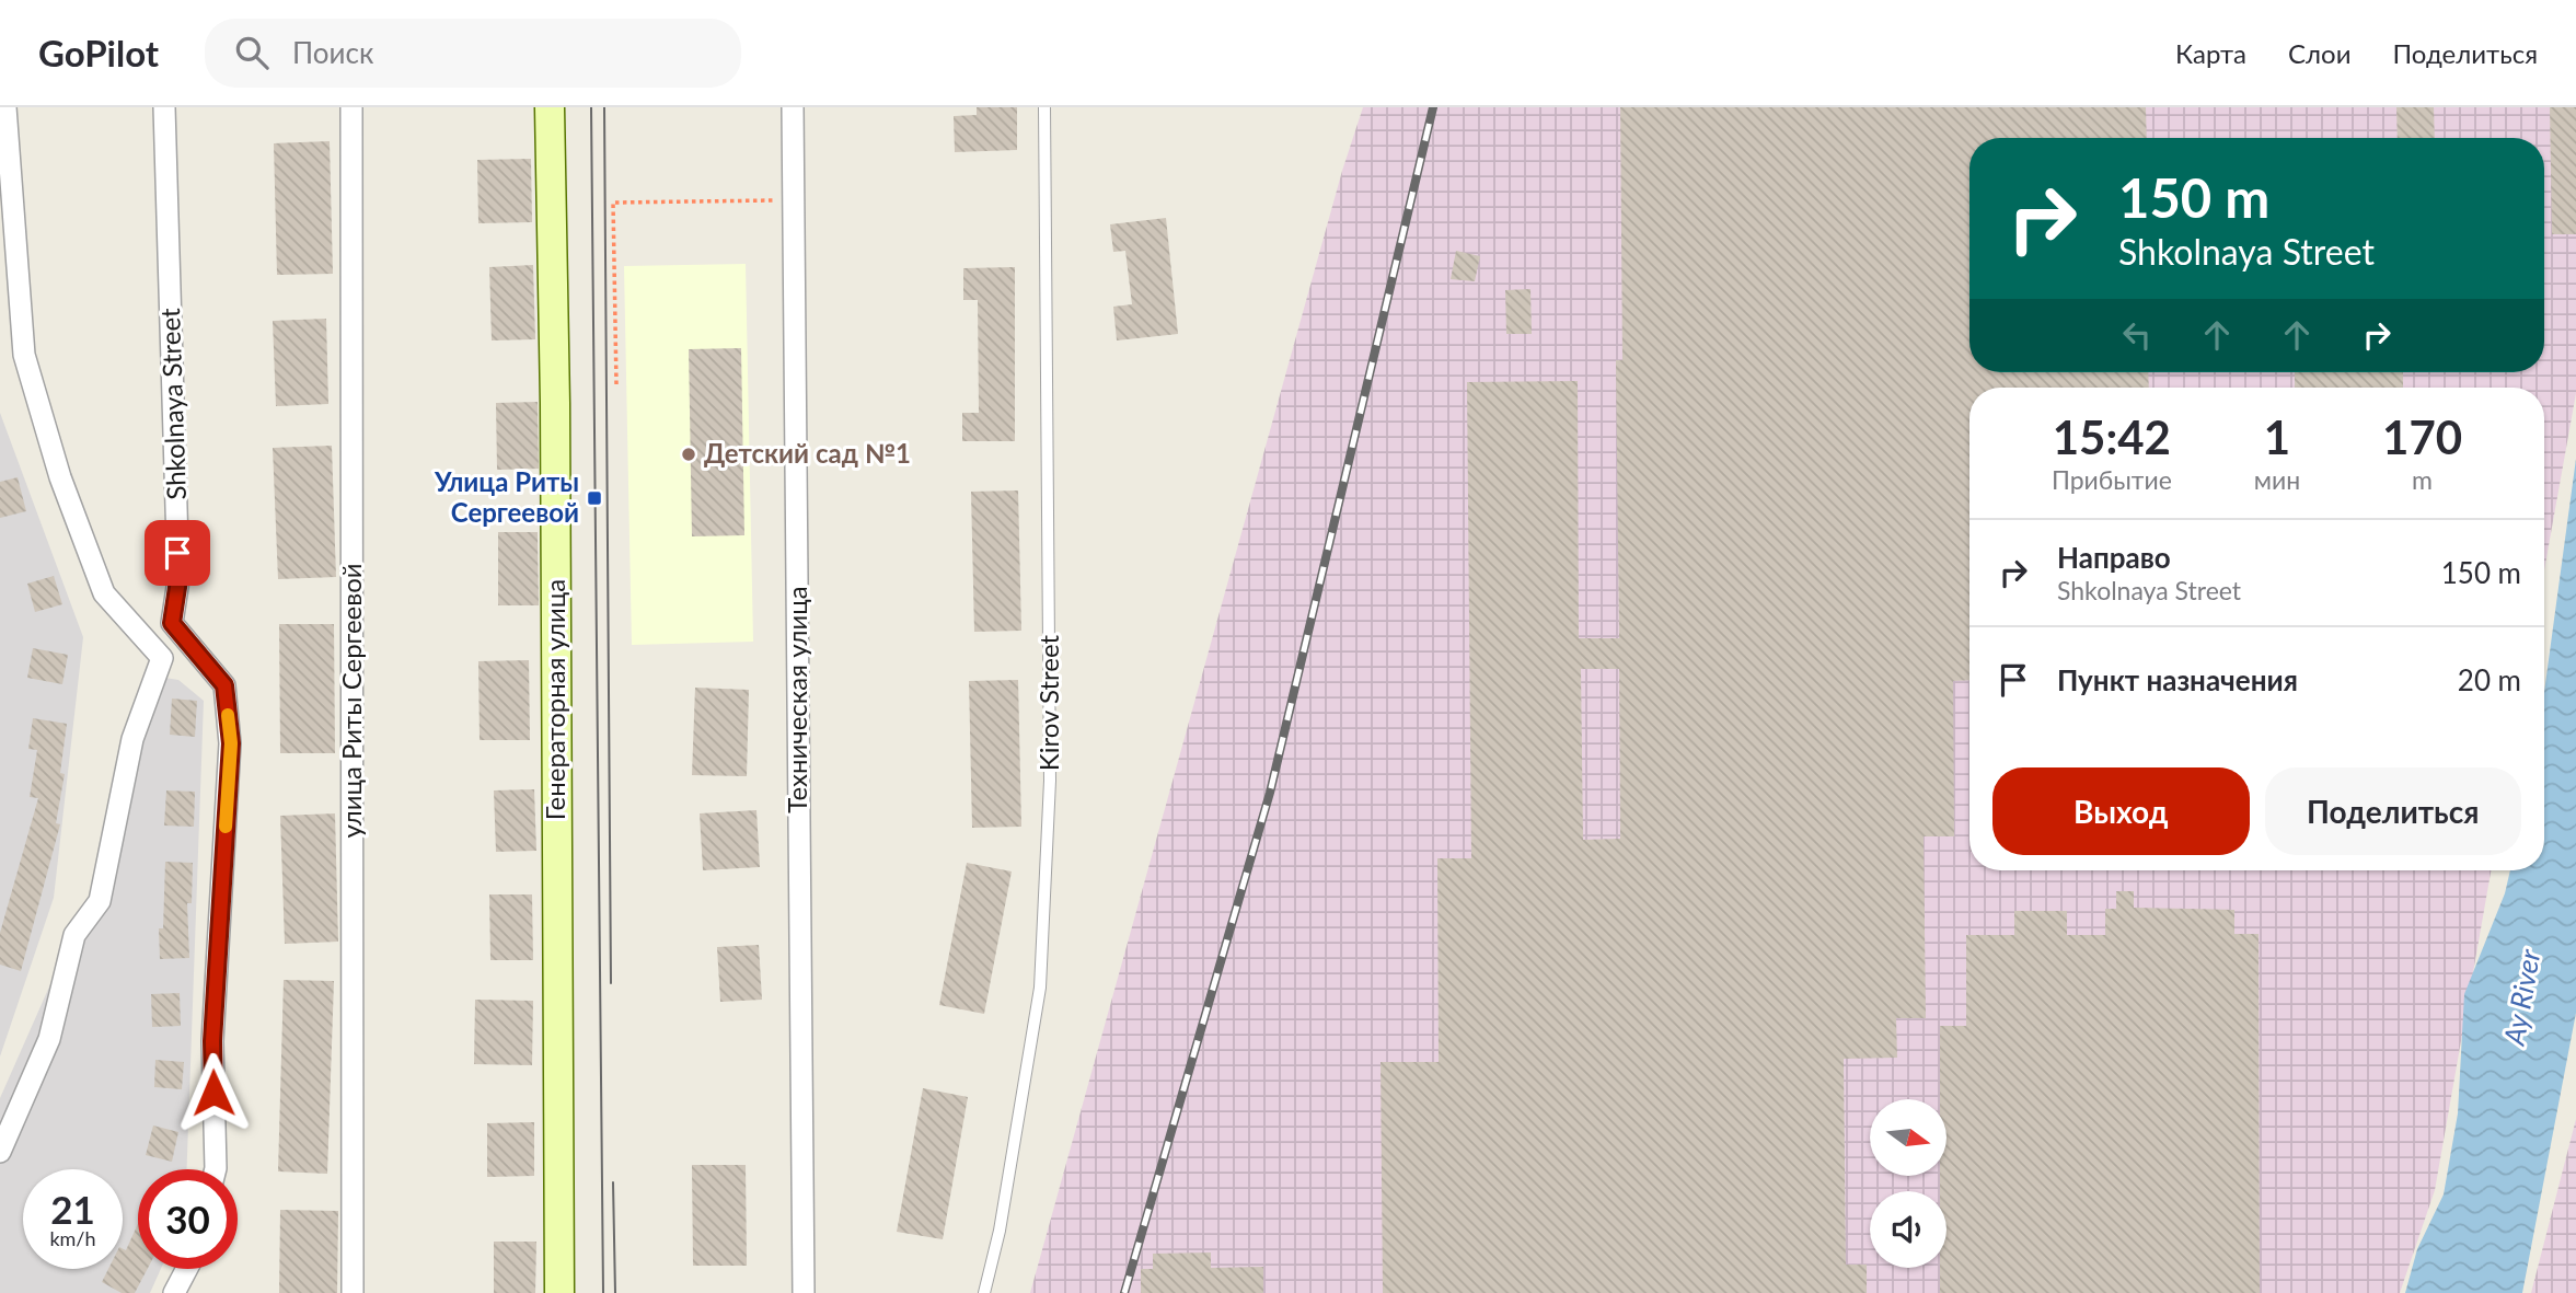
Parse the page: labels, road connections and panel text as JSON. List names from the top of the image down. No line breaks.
{"streets":{"main road":["Генераторная улица"],"street":["Shkolnaya Street","Техническая улица","улица Риты Сергеевой"],"lane":["Kirov Street"]},"water":["Ay River"],"places":{"other":["Детский сад №1"],"transit":["Улица Риты Сергеевой"]},"north":"right","page":{"header":"GoPilot","search":"Поиск","nav":["Карта","Слои","Поделиться"],"turn":["150 m","Shkolnaya Street"],"eta":["15:42","Прибытие","1","мин","170","m"],"list":[{"name":"Направо","note":"Shkolnaya Street","value":"150 m"},{"name":"Пункт назначения","value":"20 m"}],"buttons":["Выход","Поделиться"],"speed":"21 km/h","limit":"30"}}
